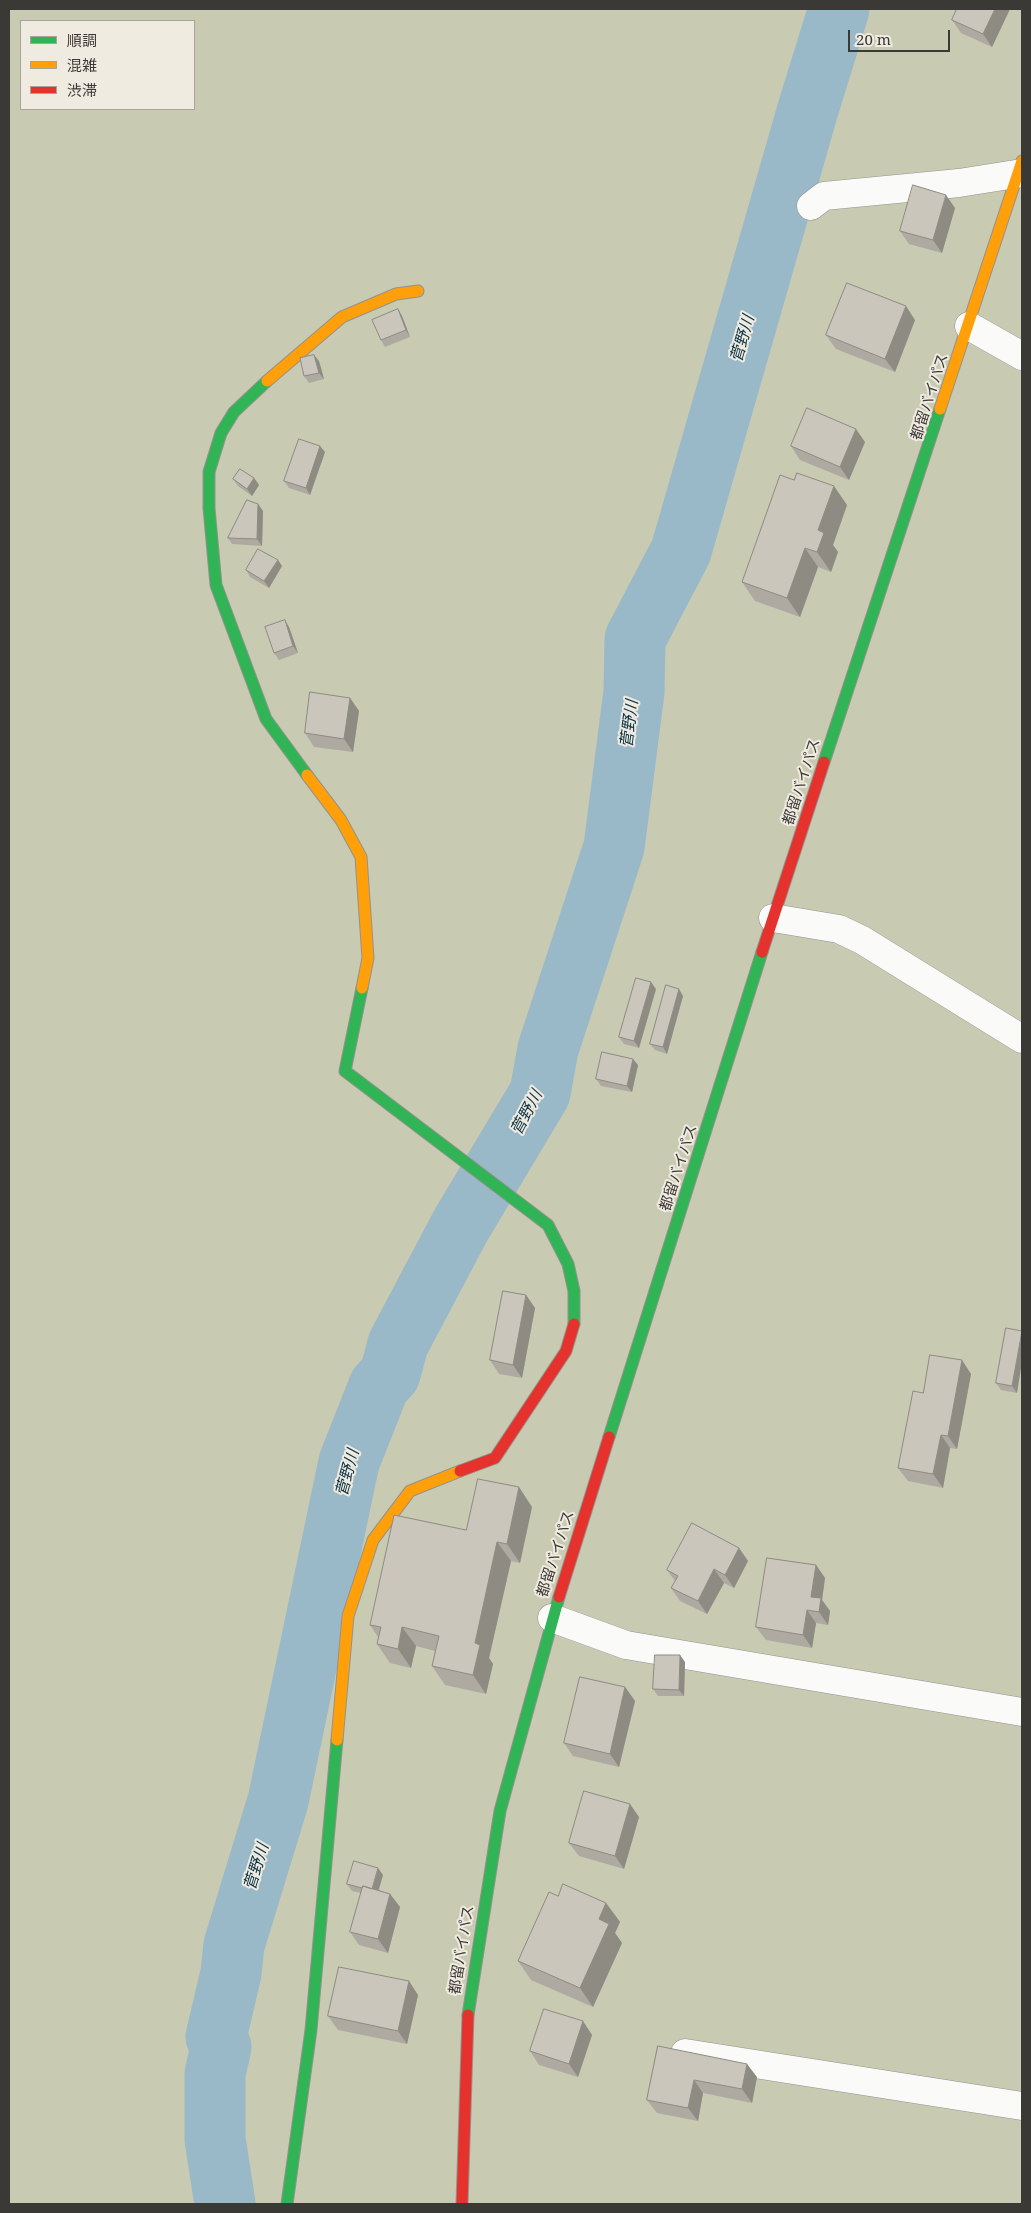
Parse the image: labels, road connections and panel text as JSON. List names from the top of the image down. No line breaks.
{"streets":{"main road":["都留バイパス"]},"water":["菅野川"],"legend":["順調","混雑","渋滞"],"scale_bar":"20 m"}
